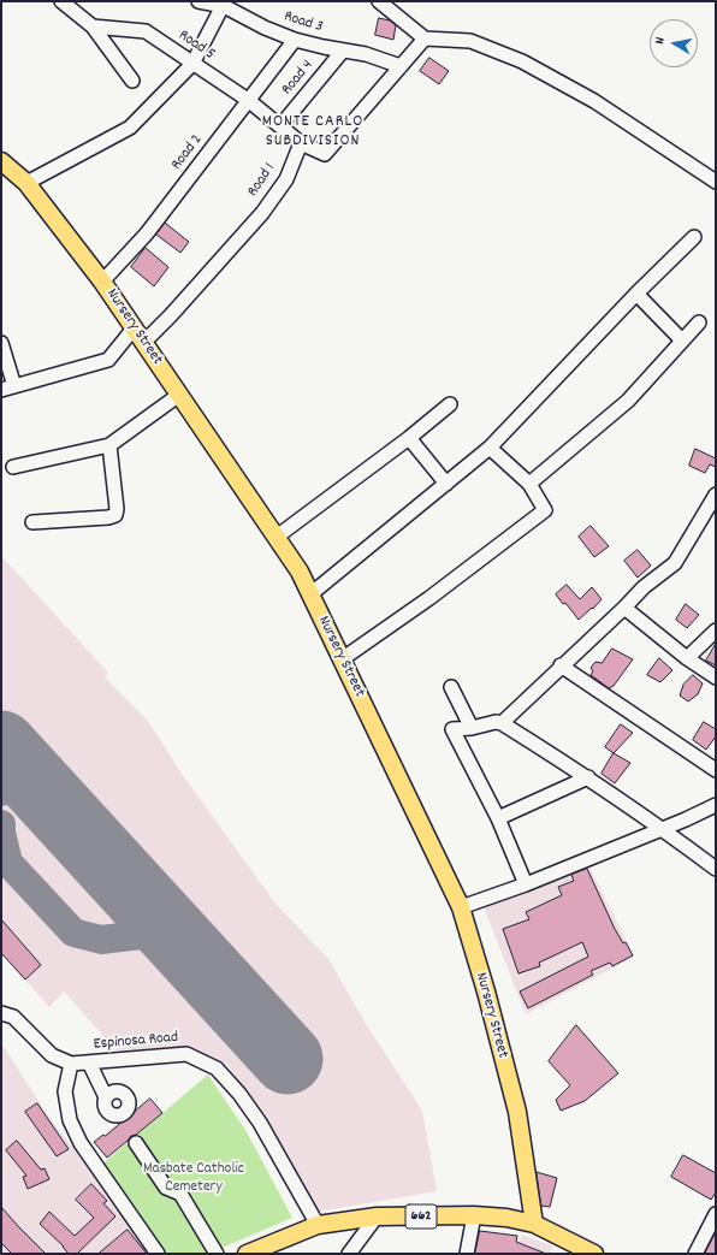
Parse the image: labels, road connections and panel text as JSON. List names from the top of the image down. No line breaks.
{"streets":{"main road":["Nursery Street","662"],"street":["Road 3","Road 5","Road 4","Road 2","Road 1","Espinosa Road"]},"crossings":[["Road 3","Road 4"],["Road 3","Road 2"],["Road 5","Road 4"],["Road 5","Road 2"],["Road 5","Road 1"],["Road 2","Nursery Street"],["Road 1","Nursery Street"],["Nursery Street","662"],["Espinosa Road","662"]],"districts":["MONTE CARLO SUBDIVISION"],"parks":["Masbate Catholic Cemetery"],"north":"left"}
